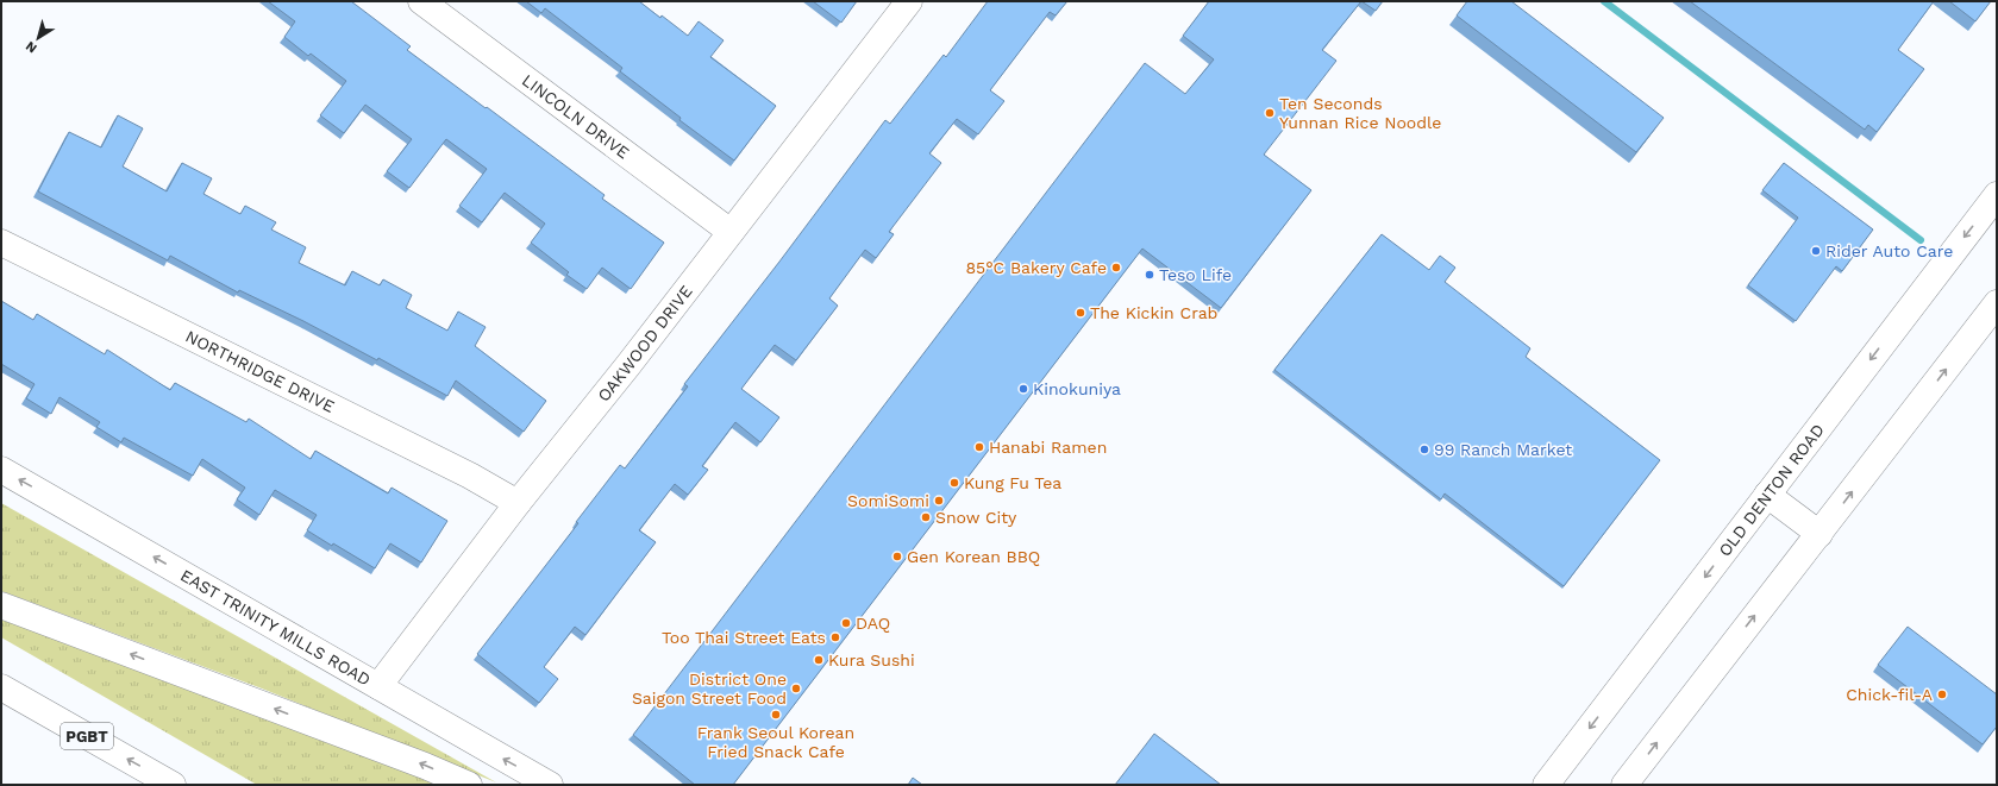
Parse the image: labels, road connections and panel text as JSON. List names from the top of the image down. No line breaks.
{"streets":{"main road":["LINCOLN DRIVE","OAKWOOD DRIVE","NORTHRIDGE DRIVE","OLD DENTON ROAD","EAST TRINITY MILLS ROAD","PGBT"]},"crossings":[["LINCOLN DRIVE","OAKWOOD DRIVE"],["OAKWOOD DRIVE","NORTHRIDGE DRIVE"],["OAKWOOD DRIVE","EAST TRINITY MILLS ROAD"]],"places":["Ten Seconds Yunnan Rice Noodle","Rider Auto Care","85°C Bakery Cafe","Teso Life","The Kickin Crab","Kinokuniya","Hanabi Ramen","99 Ranch Market","Kung Fu Tea","SomiSomi","Snow City","Gen Korean BBQ","DAQ","Too Thai Street Eats","Kura Sushi","District One Saigon Street Food","Chick-fil-A","Frank Seoul Korean Fried Snack Cafe"],"north":"bottom left"}
